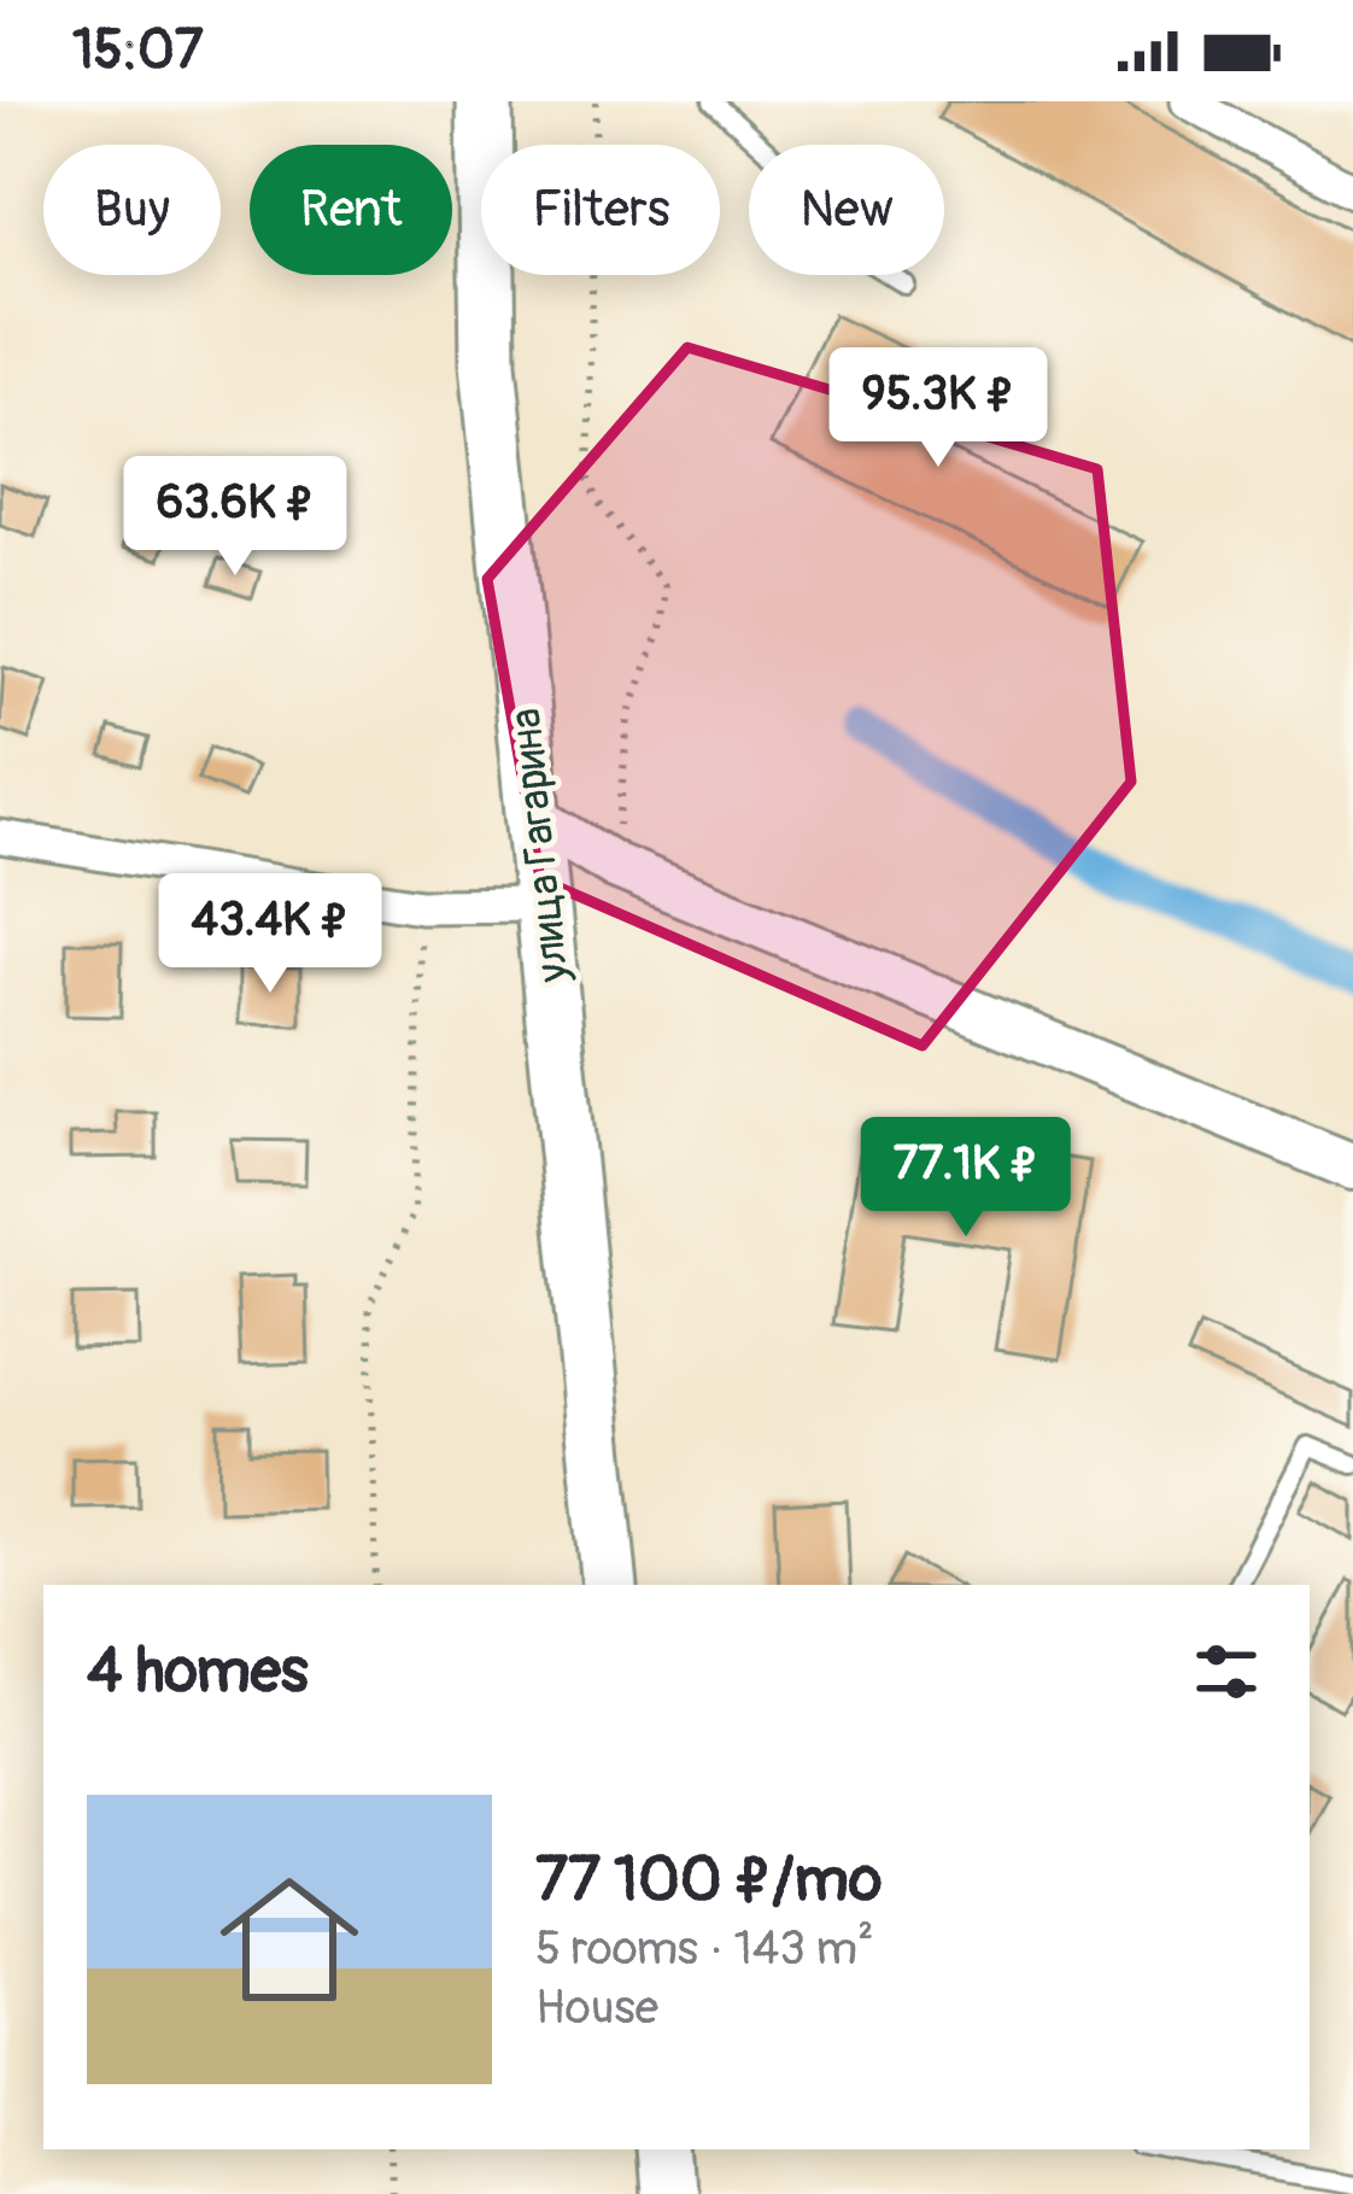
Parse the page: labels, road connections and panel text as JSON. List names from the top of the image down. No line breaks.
{"streets":{"main road":["улица Гагарина"]},"page":{"status":"15:07","chip":["Buy","Rent","Filters","New"],"price":["95.3K ₽","63.6K ₽","43.4K ₽","77.1K ₽"],"heading":"4 homes","list":[{"name":"77 100 ₽/mo","note":"5 rooms · 143 m² · House"}]}}
